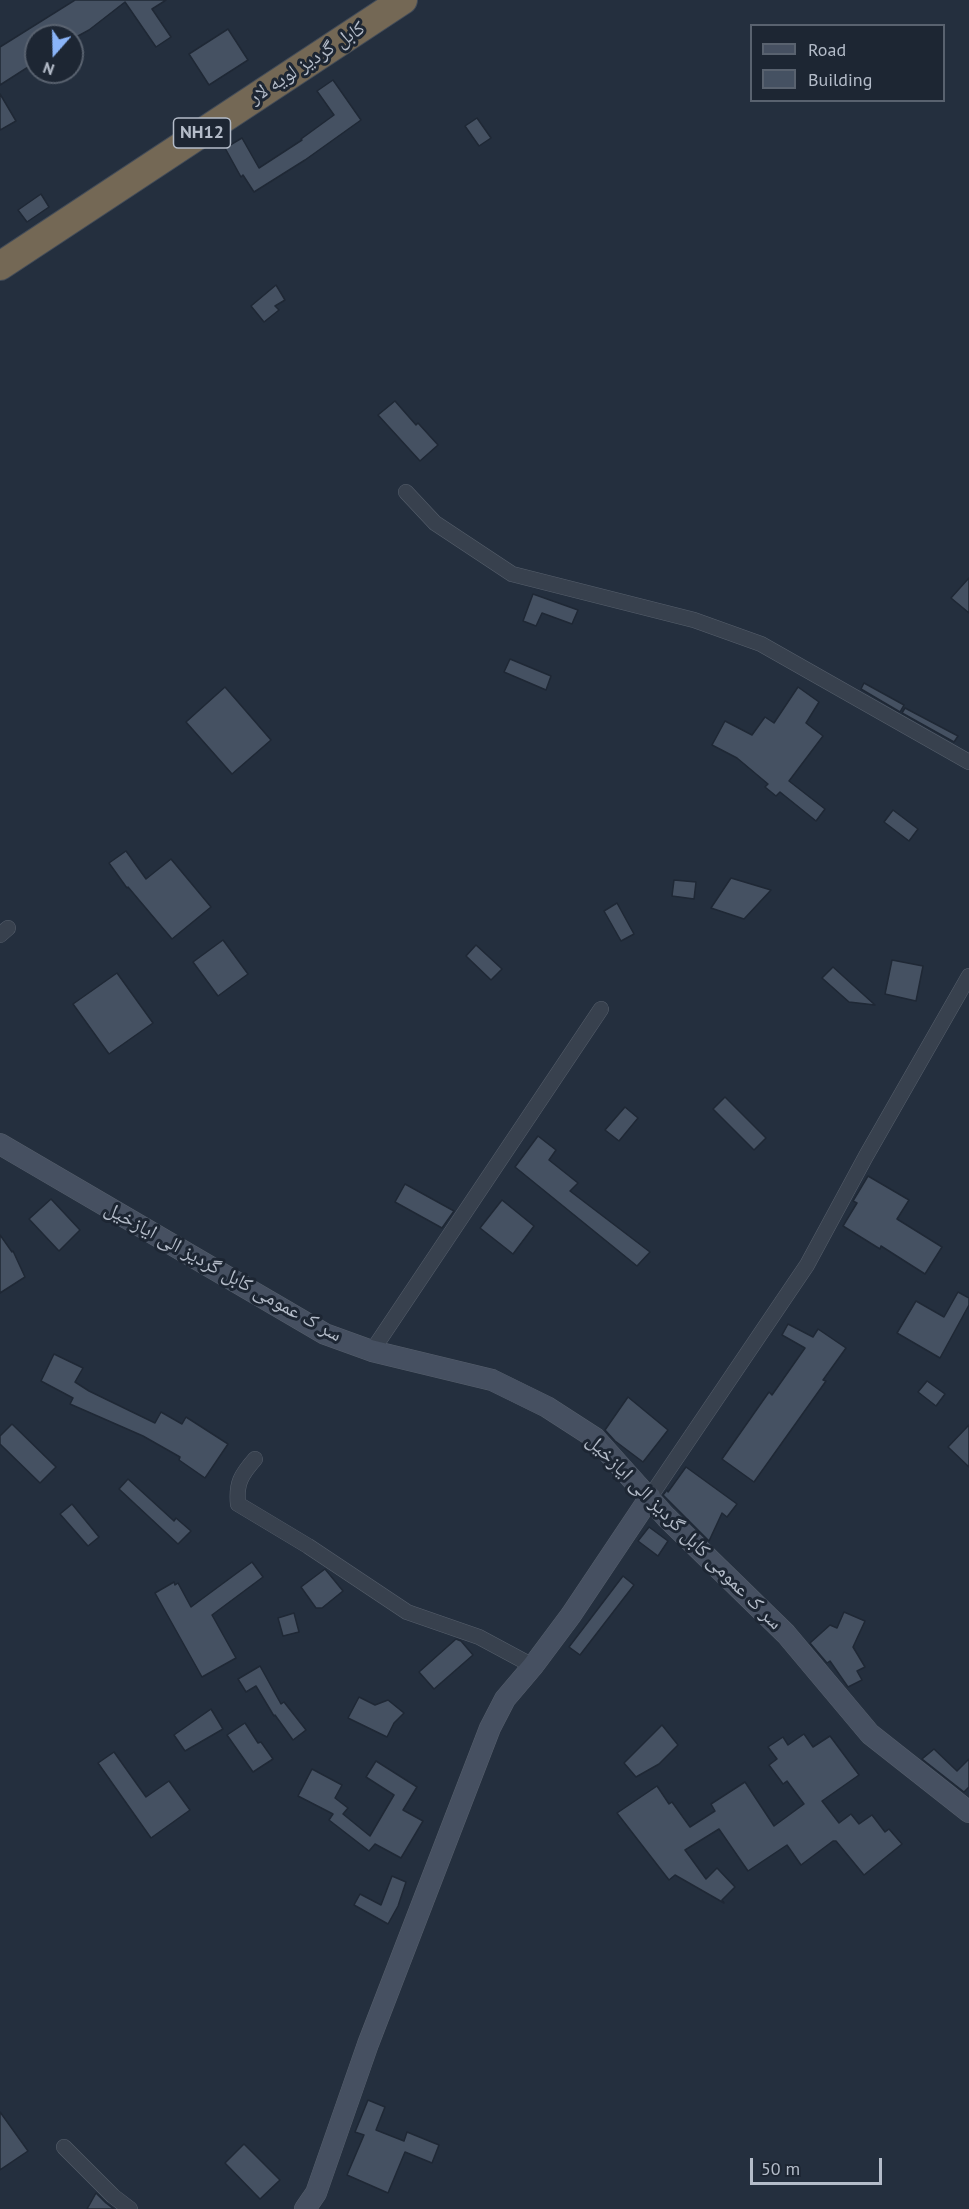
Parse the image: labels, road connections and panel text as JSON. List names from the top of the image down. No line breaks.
{"streets":{"highway":["کابل گردیز لویه لار","NH12"],"main road":["سر ک عمومی کابل گردیز الی ایازخیل"]},"legend":["Road","Building"],"scale_bar":"50 m","north":"bottom"}
